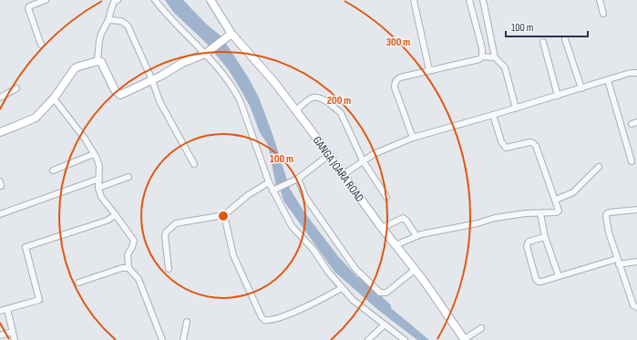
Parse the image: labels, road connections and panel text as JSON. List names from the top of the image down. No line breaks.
{"streets":{"main road":["GANGA JOARA ROAD"]},"scale_bar":"100 m","rings":["300 m","200 m","100 m"]}
